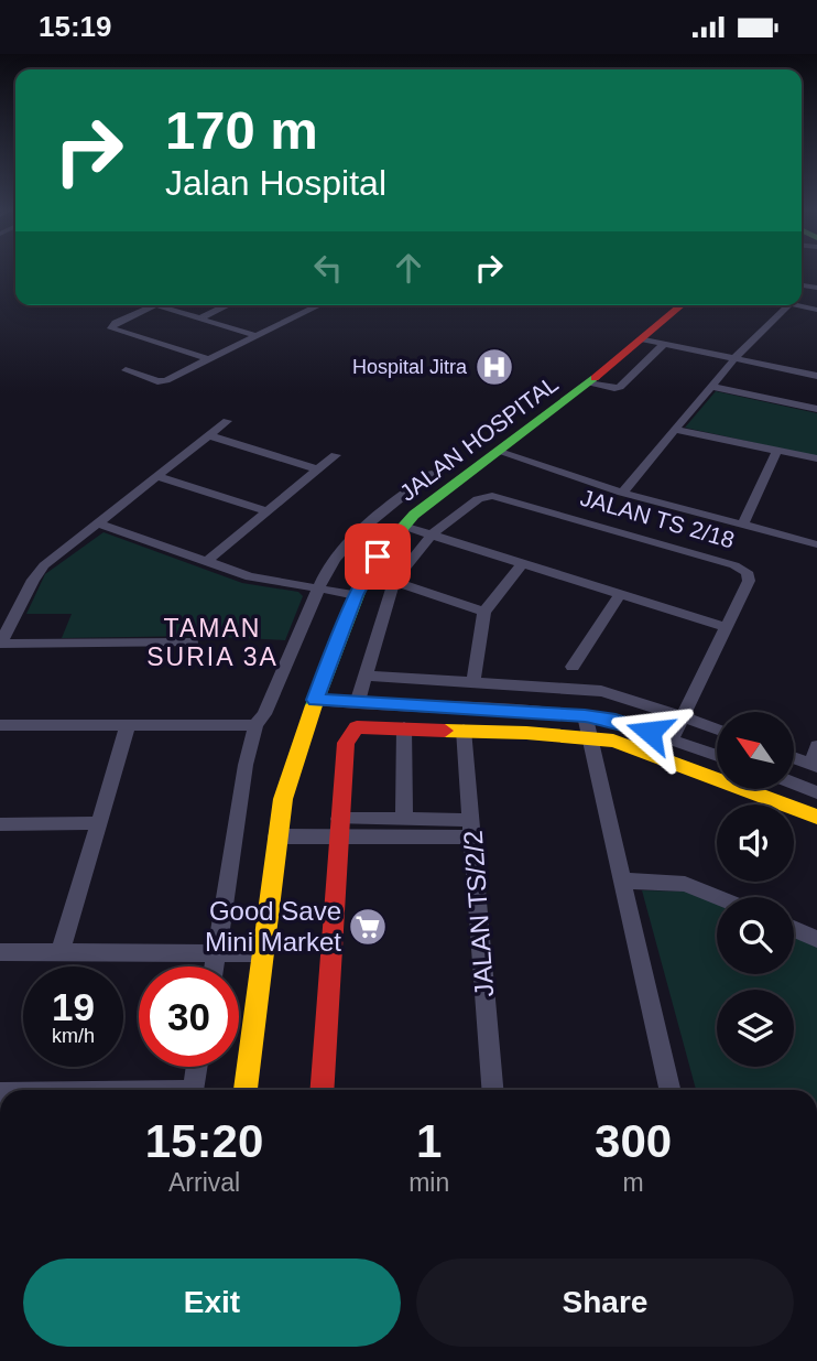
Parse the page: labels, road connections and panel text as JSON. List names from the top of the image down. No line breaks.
{"streets":{"main road":["JALAN HOSPITAL"],"street":["JALAN TS 2/18","JALAN TS/2/2"]},"districts":["TAMAN SURIA 3A"],"places":{"hospital":["Hospital Jitra"],"supermarket":["Good Save Mini Market"]},"north":"top left","page":{"status":"15:19","turn":["170 m","Jalan Hospital"],"speed":"19 km/h","limit":"30","eta":["15:20","Arrival","1","min","300","m"],"buttons":["Exit","Share"]}}
